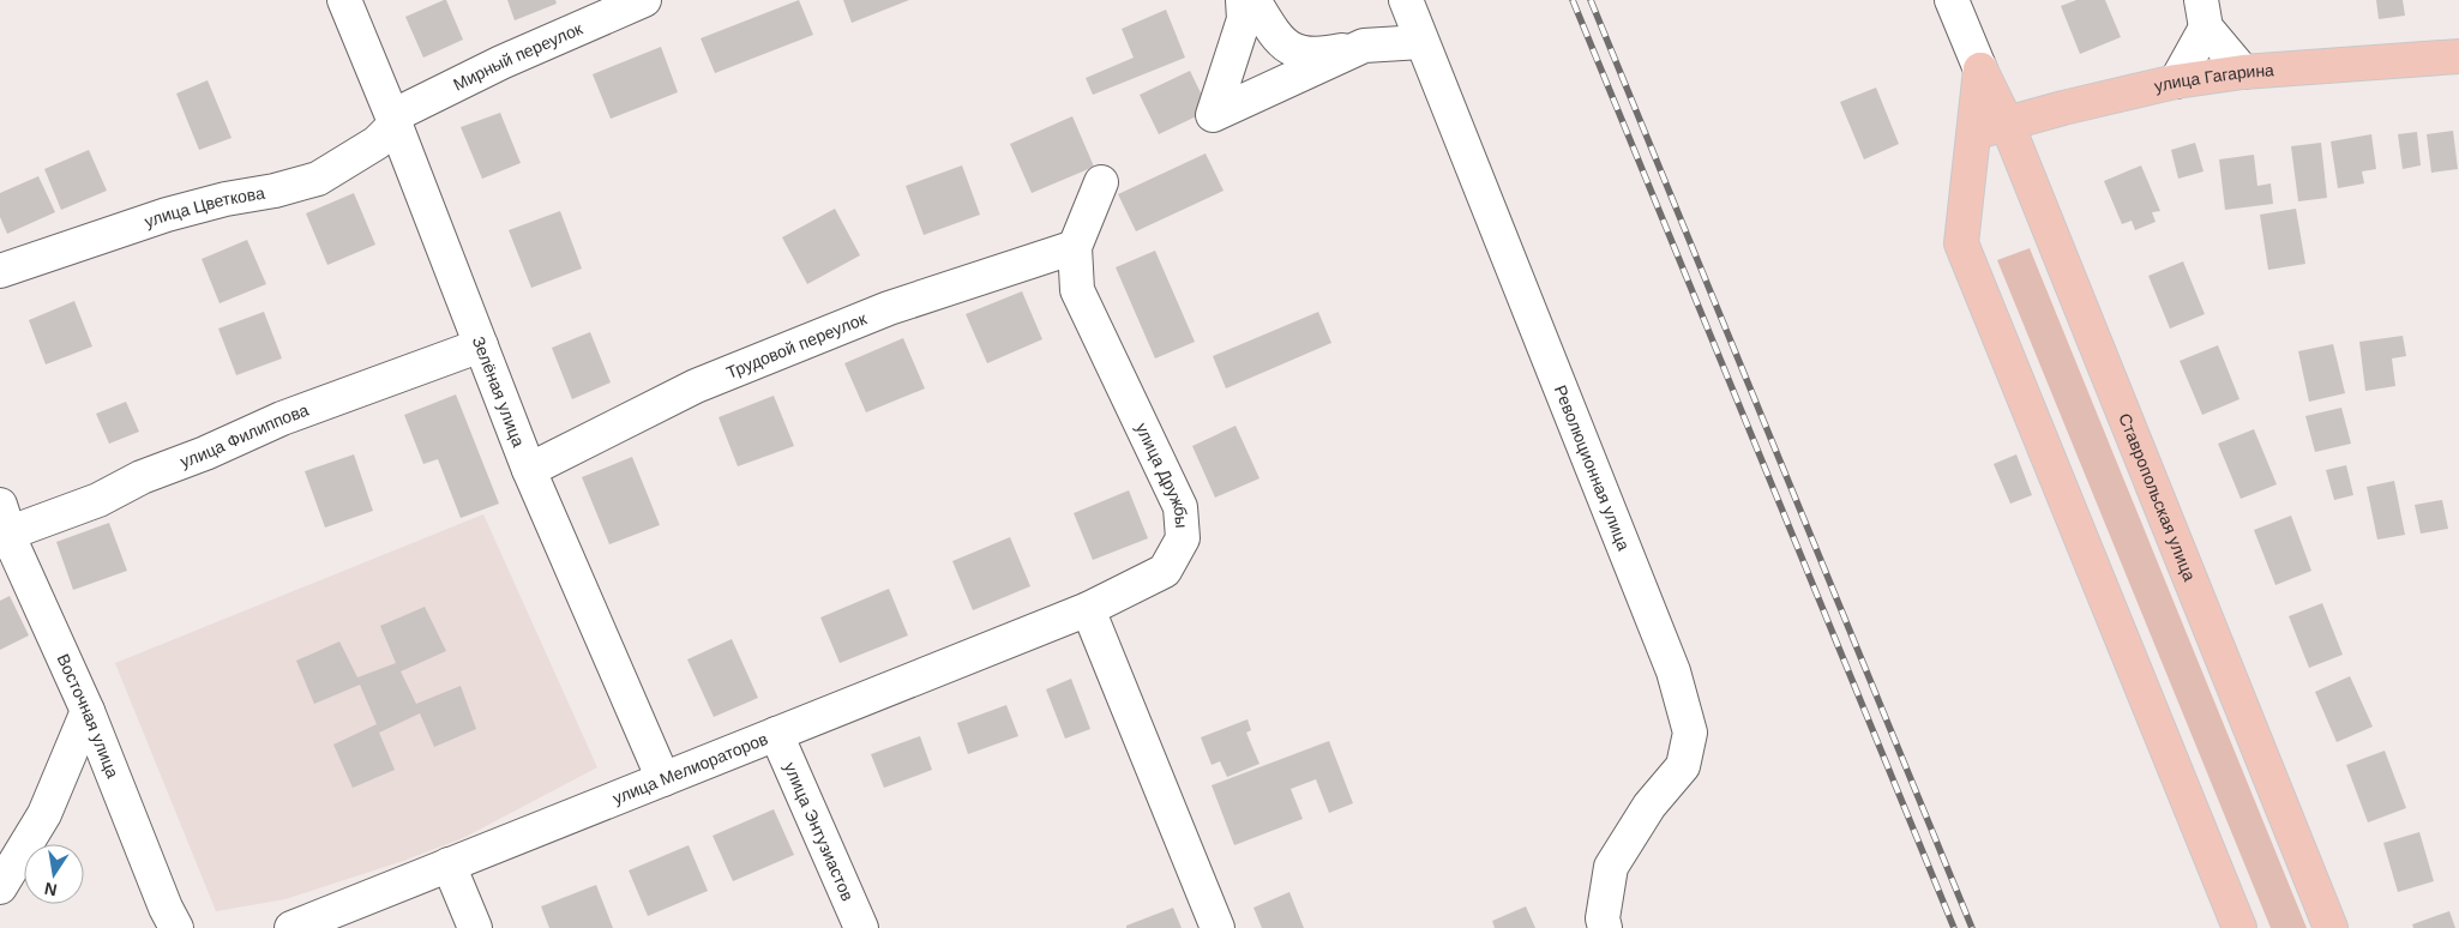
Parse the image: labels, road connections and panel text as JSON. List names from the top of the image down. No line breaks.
{"streets":{"main road":["улица Гагарина","Ставропольская улица"],"street":["Мирный переулок","улица Цветкова","Трудовой переулок","Зелёная улица","улица Филиппова","Революционная улица","улица Дружбы","Восточная улица","улица Мелиораторов","улица Энтузиастов"]},"crossings":[["Мирный переулок","улица Цветкова"],["Мирный переулок","Зелёная улица"],["улица Гагарина","Ставропольская улица"],["улица Цветкова","Зелёная улица"],["Трудовой переулок","Зелёная улица"],["Трудовой переулок","улица Дружбы"],["Зелёная улица","улица Филиппова"],["Зелёная улица","улица Мелиораторов"],["улица Филиппова","Восточная улица"],["улица Дружбы","улица Мелиораторов"],["улица Мелиораторов","улица Энтузиастов"]],"north":"bottom"}
